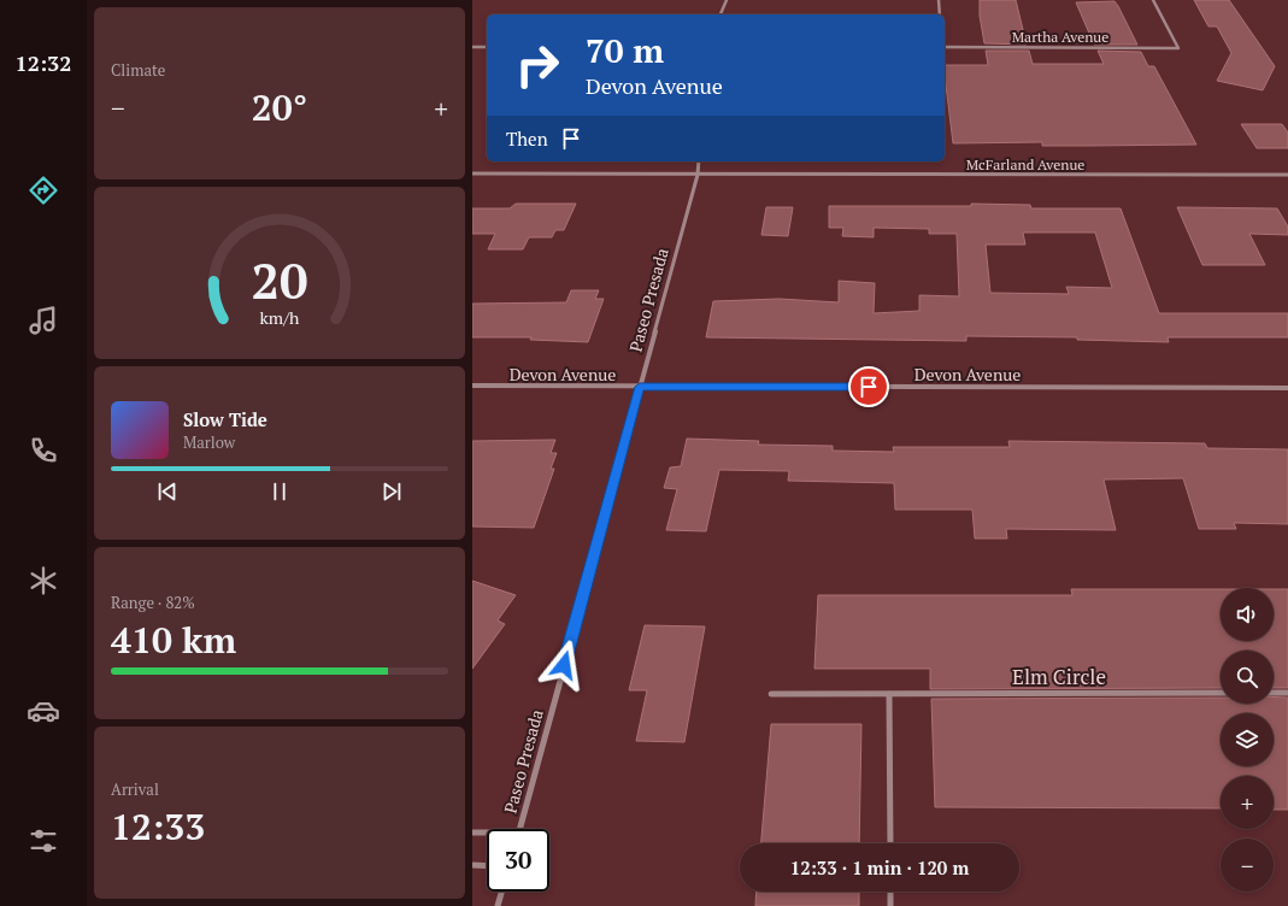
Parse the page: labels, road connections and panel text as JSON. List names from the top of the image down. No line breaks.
{"streets":{"street":["Martha Avenue","McFarland Avenue","Paseo Presada","Devon Avenue","Elm Circle"]},"crossings":[["McFarland Avenue","Paseo Presada"],["Paseo Presada","Devon Avenue"]],"page":{"tabs":"12:32","tile":["Climate",["Range · 82%","410 km"],["Arrival","12:33"]],"turn":["70 m","Devon Avenue"],"heat":["−","20°","+"],"then":"Then","song":["Slow Tide","Marlow"],"map_buttons":["+","−"],"limit":"30","trip":"12:33 · 1 min · 120 m","gauge":["20","km/h"]}}
